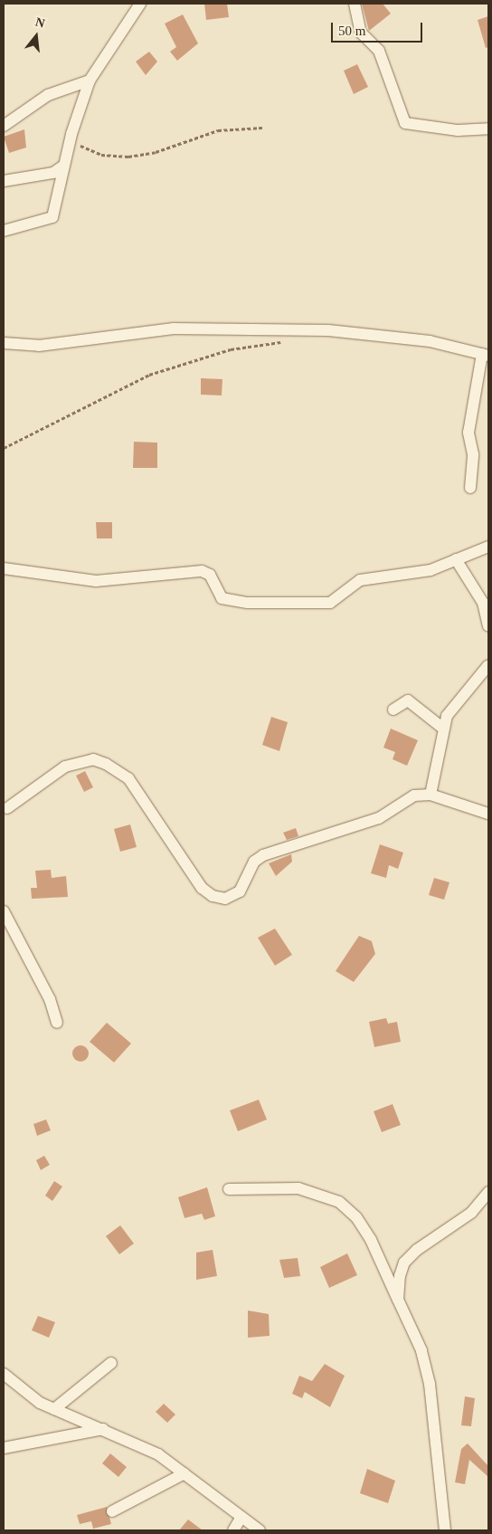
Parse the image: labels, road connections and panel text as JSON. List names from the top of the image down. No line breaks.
{"scale_bar":"50 m","north":"top"}
